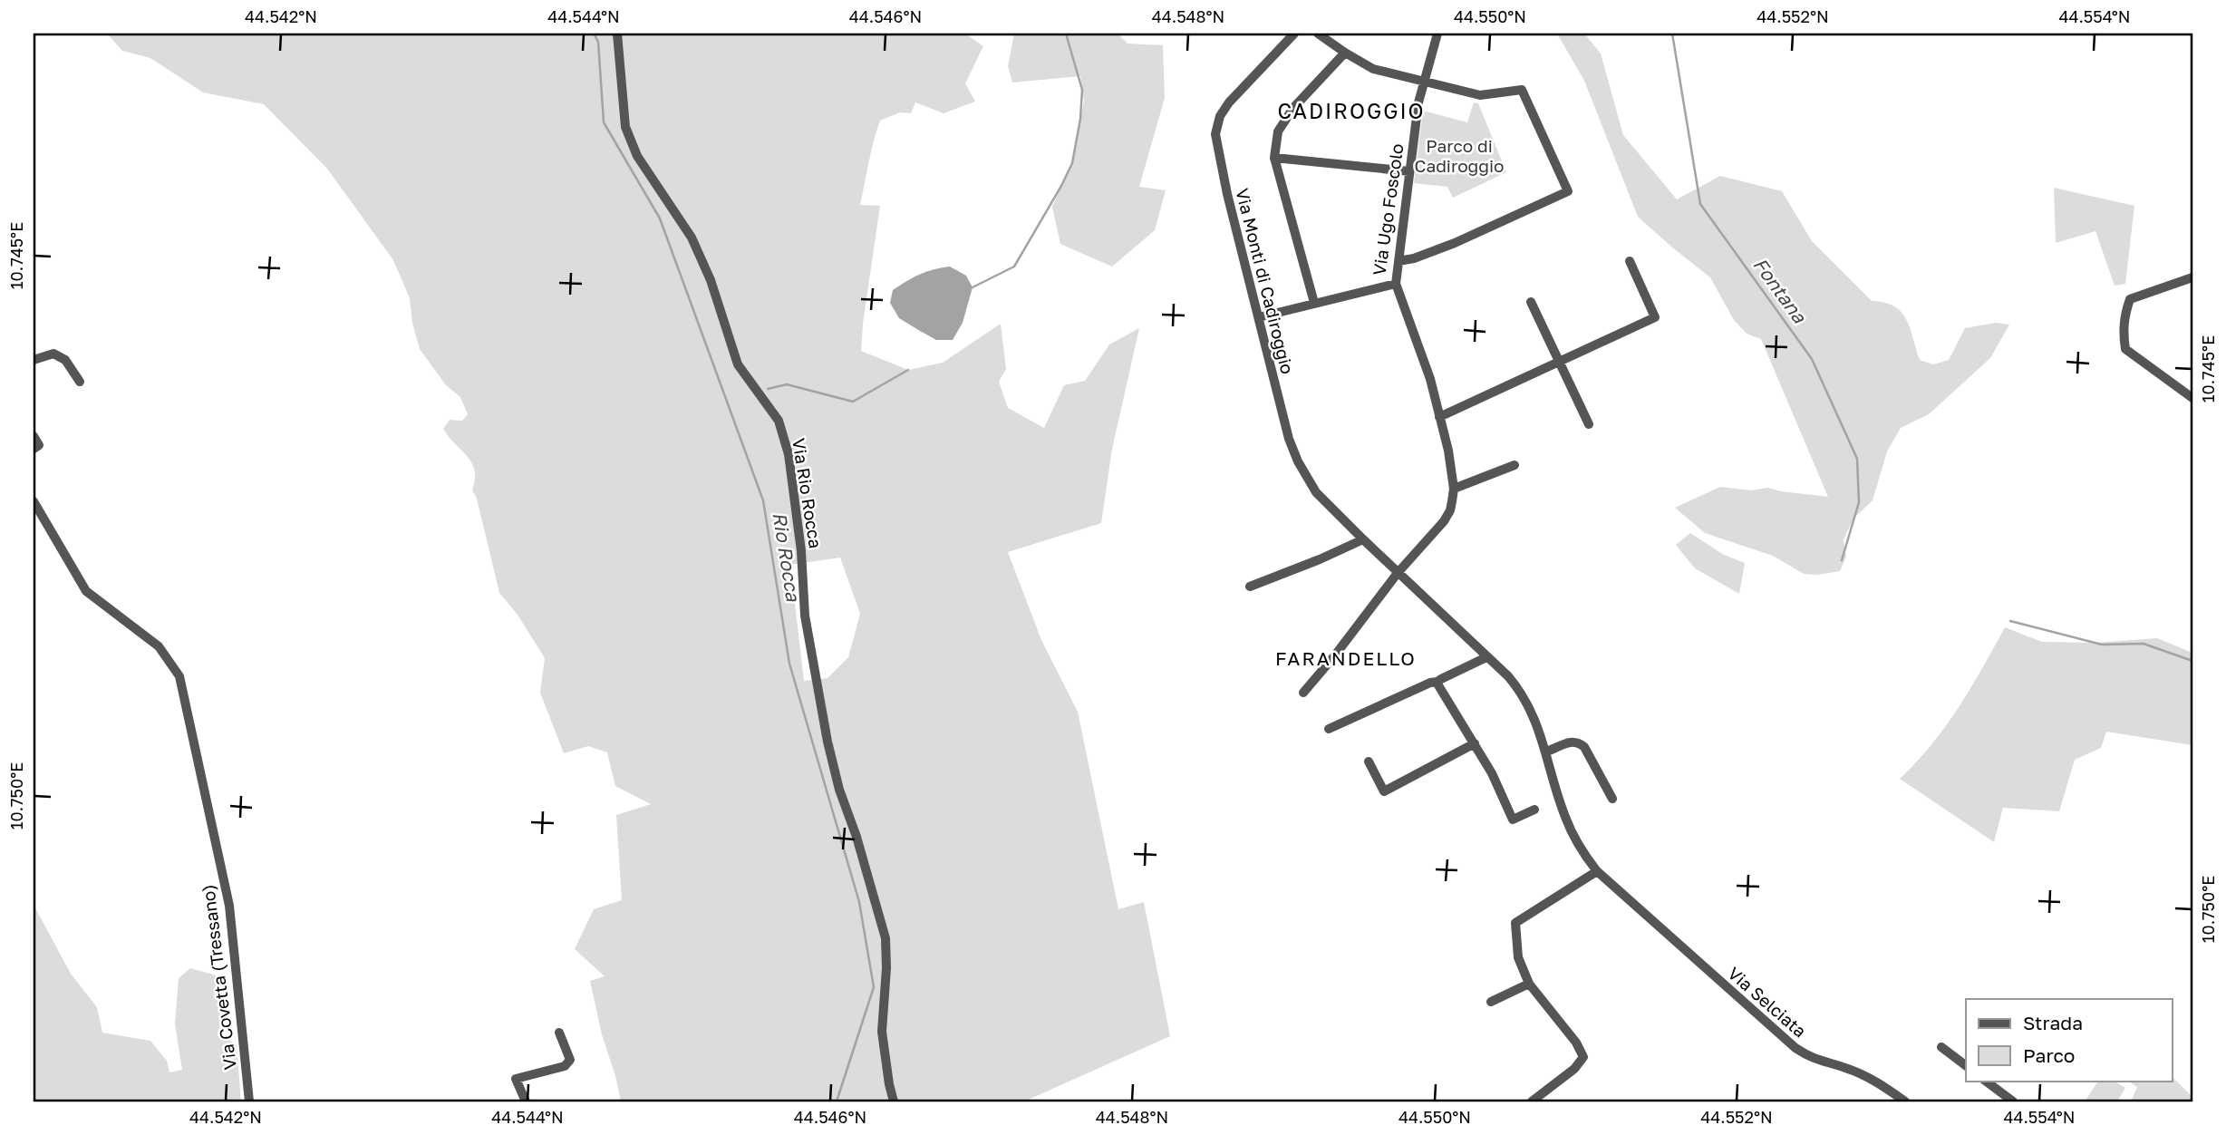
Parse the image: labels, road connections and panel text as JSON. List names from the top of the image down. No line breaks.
{"streets":{"street":["Via Ugo Foscolo","Via Monti di Cadiroggio","Via Rio Rocca","Via Covetta (Tressano)","Via Selciata"]},"crossings":[["Via Ugo Foscolo","Via Monti di Cadiroggio"],["Via Monti di Cadiroggio","Via Selciata"]],"districts":["CADIROGGIO","FARANDELLO"],"water":["Fontana","Rio Rocca"],"parks":["Parco di Cadiroggio"],"legend":["Strada","Parco"],"coordinates":["44.542°N","44.544°N","44.546°N","44.548°N","44.550°N","44.552°N","44.554°N","10.745°E","10.750°E"]}
